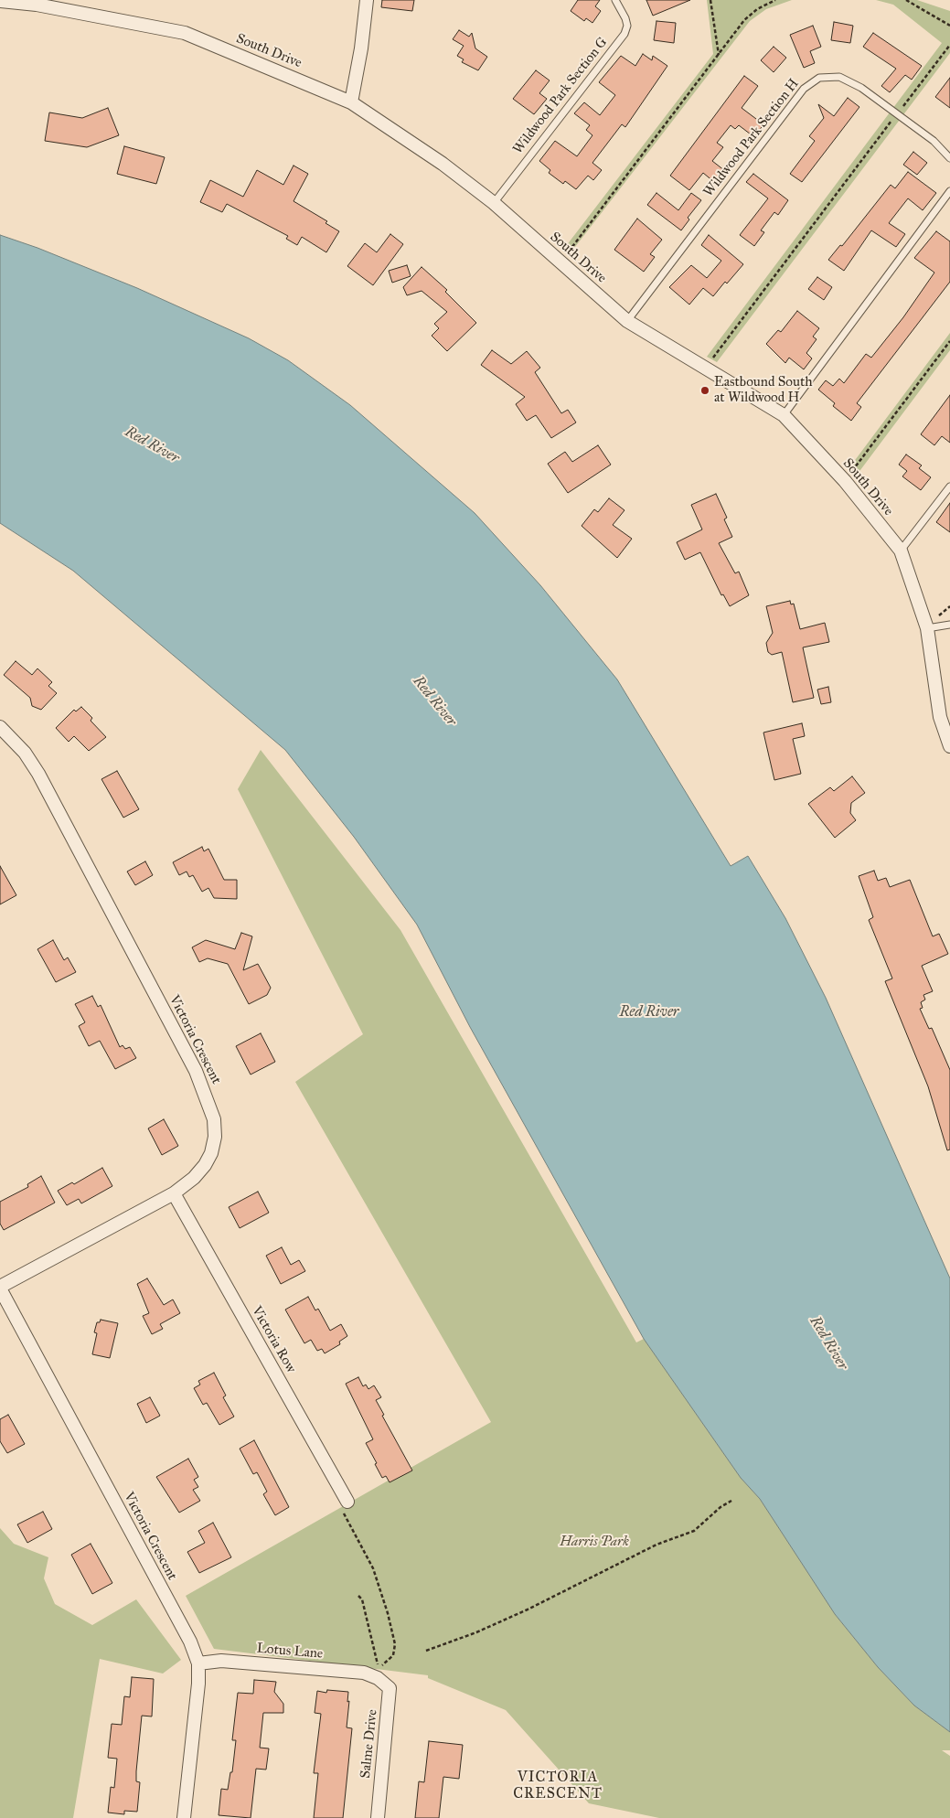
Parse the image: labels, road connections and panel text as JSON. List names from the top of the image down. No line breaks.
{"streets":{"street":["South Drive","Victoria Crescent","Victoria Row","Lotus Lane","Salme Drive"],"lane":["Wildwood Park Section G","Wildwood Park Section H"]},"crossings":[["South Drive","Wildwood Park Section G"],["South Drive","Wildwood Park Section H"],["Victoria Crescent","Victoria Row"],["Victoria Crescent","Lotus Lane"],["Lotus Lane","Salme Drive"]],"districts":["VICTORIA CRESCENT"],"water":["Red River"],"parks":["Harris Park"],"places":["Eastbound South at Wildwood H"]}
